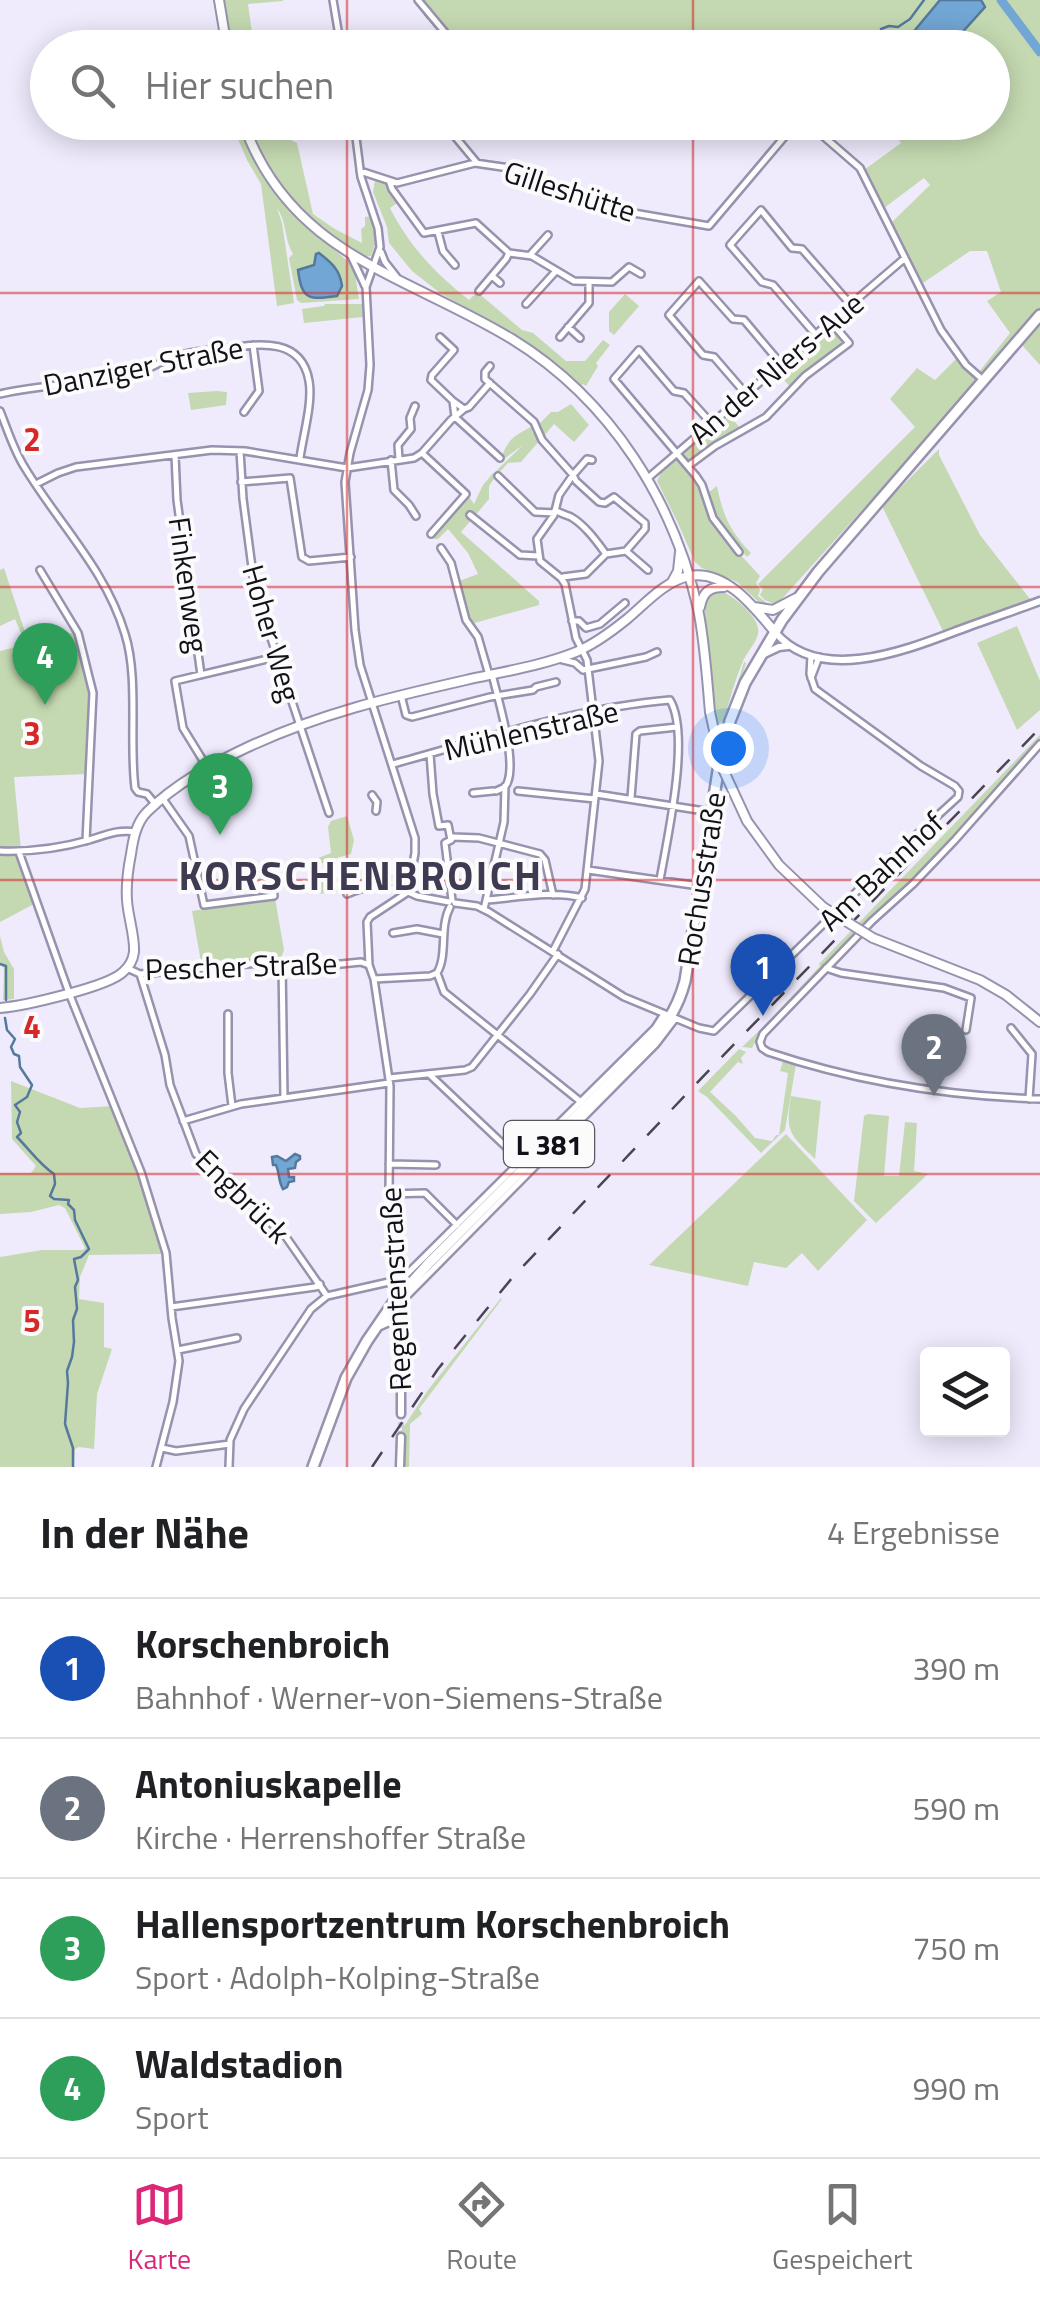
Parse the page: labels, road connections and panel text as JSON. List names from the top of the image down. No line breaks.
{"streets":{"main road":["Rochusstraße","Pescher Straße","L 381"],"street":["Gilleshütte","Danziger Straße","An der Niers-Aue","Finkenweg","Hoher Weg","Mühlenstraße","Am Bahnhof","Engbrück","Regentenstraße"]},"crossings":[["Am Bahnhof","Rochusstraße"],["Am Bahnhof","L 381"],["Rochusstraße","L 381"],["Pescher Straße","Engbrück"],["Pescher Straße","Regentenstraße"],["L 381","Regentenstraße"]],"districts":["KORSCHENBROICH"],"page":{"search":"Hier suchen","pins":["4","3","1","2"],"heading":["In der Nähe","4 Ergebnisse"],"list":[{"mark":"1","name":"Korschenbroich","note":"Bahnhof · Werner-von-Siemens-Straße","value":"390 m"},{"mark":"2","name":"Antoniuskapelle","note":"Kirche · Herrenshoffer Straße","value":"590 m"},{"mark":"3","name":"Hallensportzentrum Korschenbroich","note":"Sport · Adolph-Kolping-Straße","value":"750 m"},{"mark":"4","name":"Waldstadion","note":"Sport","value":"990 m"}],"nav":["Karte","Route","Gespeichert"]},"grid":{"rows":["2","3","4","5"]}}
